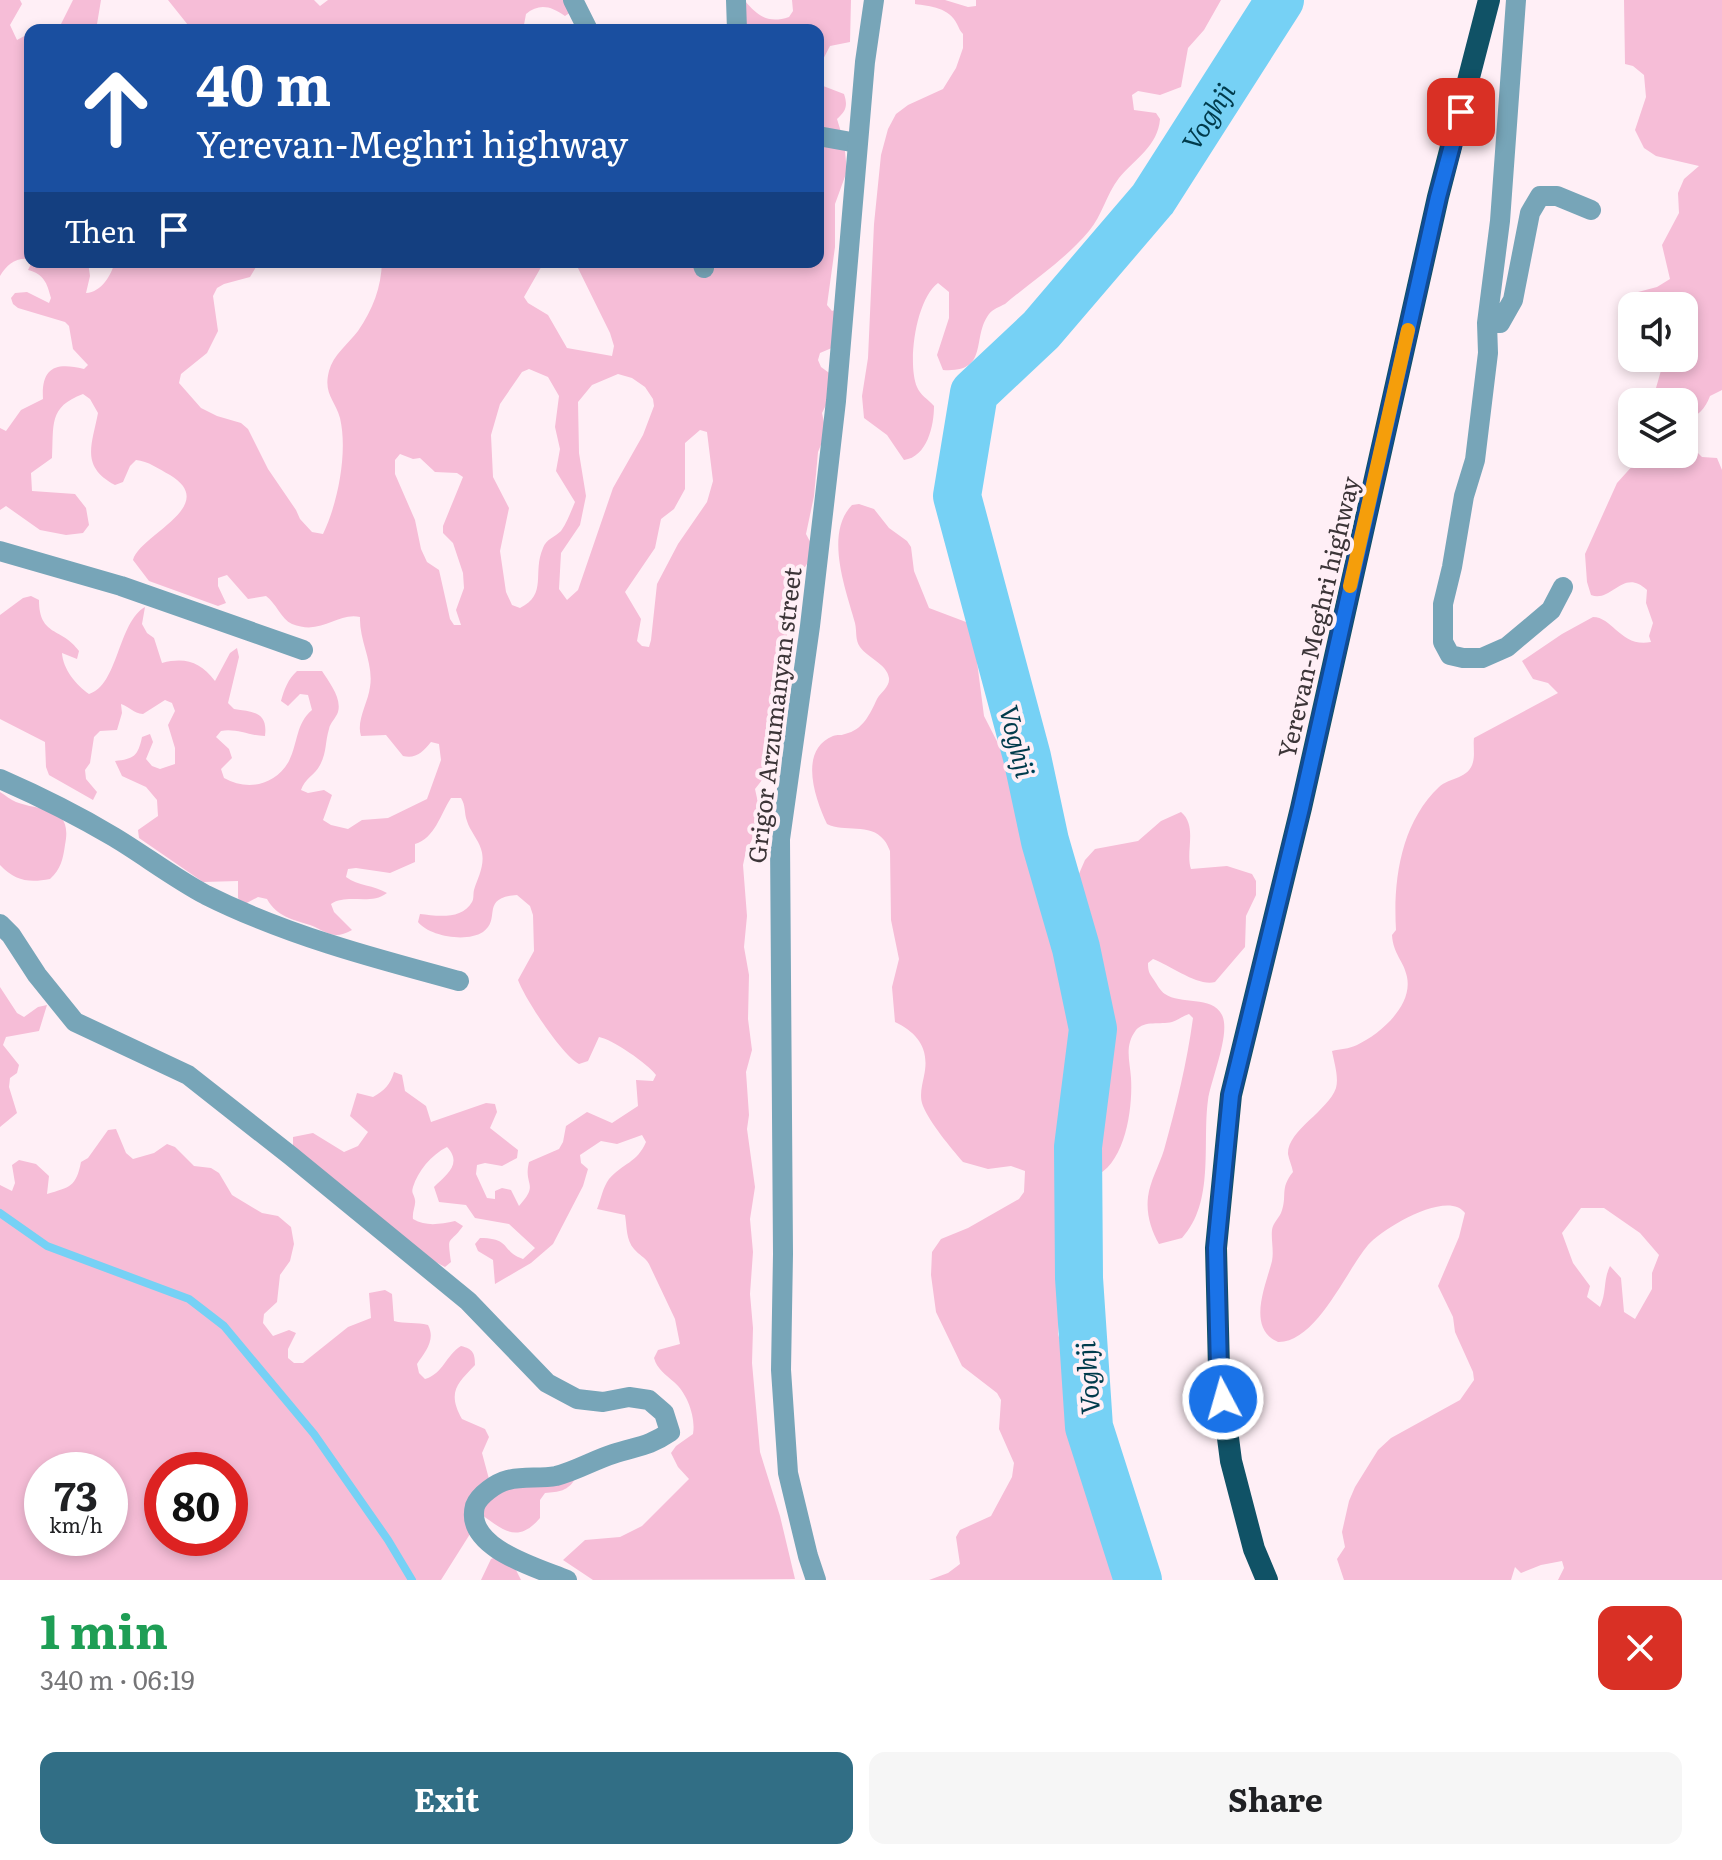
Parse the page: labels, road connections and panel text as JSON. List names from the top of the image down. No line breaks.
{"streets":{"highway":["Yerevan-Meghri highway"],"street":["Grigor Arzumanyan street"]},"water":["Voghji"],"page":{"turn":["40 m","Yerevan-Meghri highway"],"then":"Then","speed":"73 km/h","limit":"80","heading":["1 min","340 m · 06:19"],"buttons":["Exit","Share"]}}
